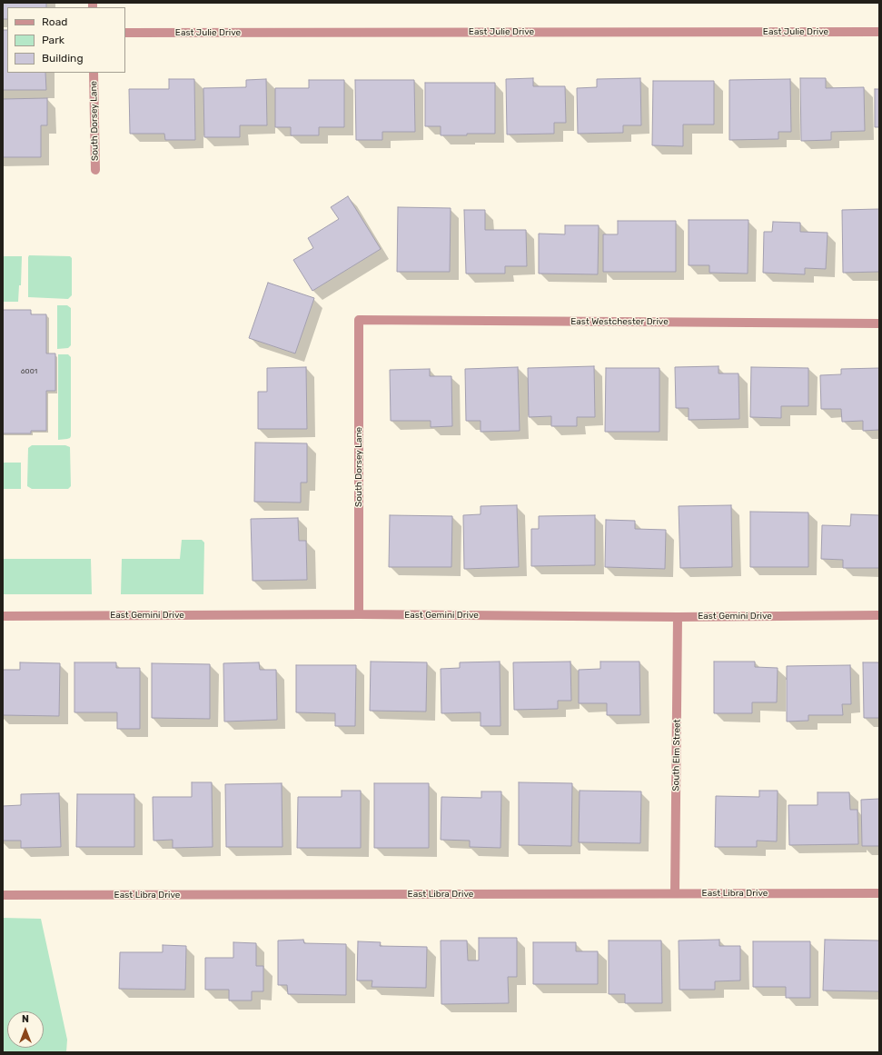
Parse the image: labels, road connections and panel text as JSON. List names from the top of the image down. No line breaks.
{"streets":{"street":["East Julie Drive","South Dorsey Lane","East Westchester Drive","East Gemini Drive","South Elm Street","East Libra Drive"]},"crossings":[["South Dorsey Lane","East Westchester Drive"],["South Dorsey Lane","East Gemini Drive"],["East Gemini Drive","South Elm Street"],["South Elm Street","East Libra Drive"]],"house_numbers":["6001"],"legend":["Road","Park","Building"],"north":"top"}
